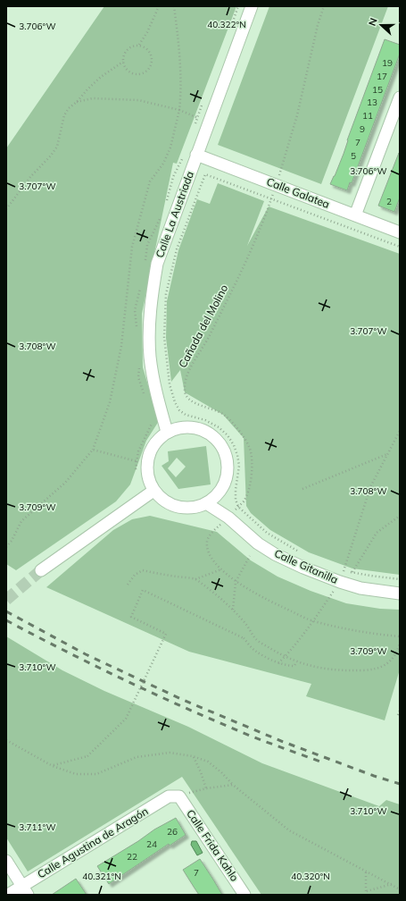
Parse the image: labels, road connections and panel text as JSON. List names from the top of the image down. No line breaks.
{"streets":{"street":["Calle Galatea","Calle La Austriada","Calle Gitanilla","Calle Agustina de Aragón","Calle Frida Kahlo"],"path":["Cañada del Molino"]},"crossings":[["Calle Galatea","Calle La Austriada"],["Calle Galatea","Cañada del Molino"],["Calle La Austriada","Calle Gitanilla"],["Cañada del Molino","Calle Gitanilla"],["Calle Agustina de Aragón","Calle Frida Kahlo"]],"house_numbers":["19","17","15","13","11","9","7","5","2","26","24","22","7"],"north":"left","coordinates":["40.322°N","3.706°W","3.707°W","3.708°W","3.709°W","3.710°W","3.711°W","40.321°N","40.320°N"]}
